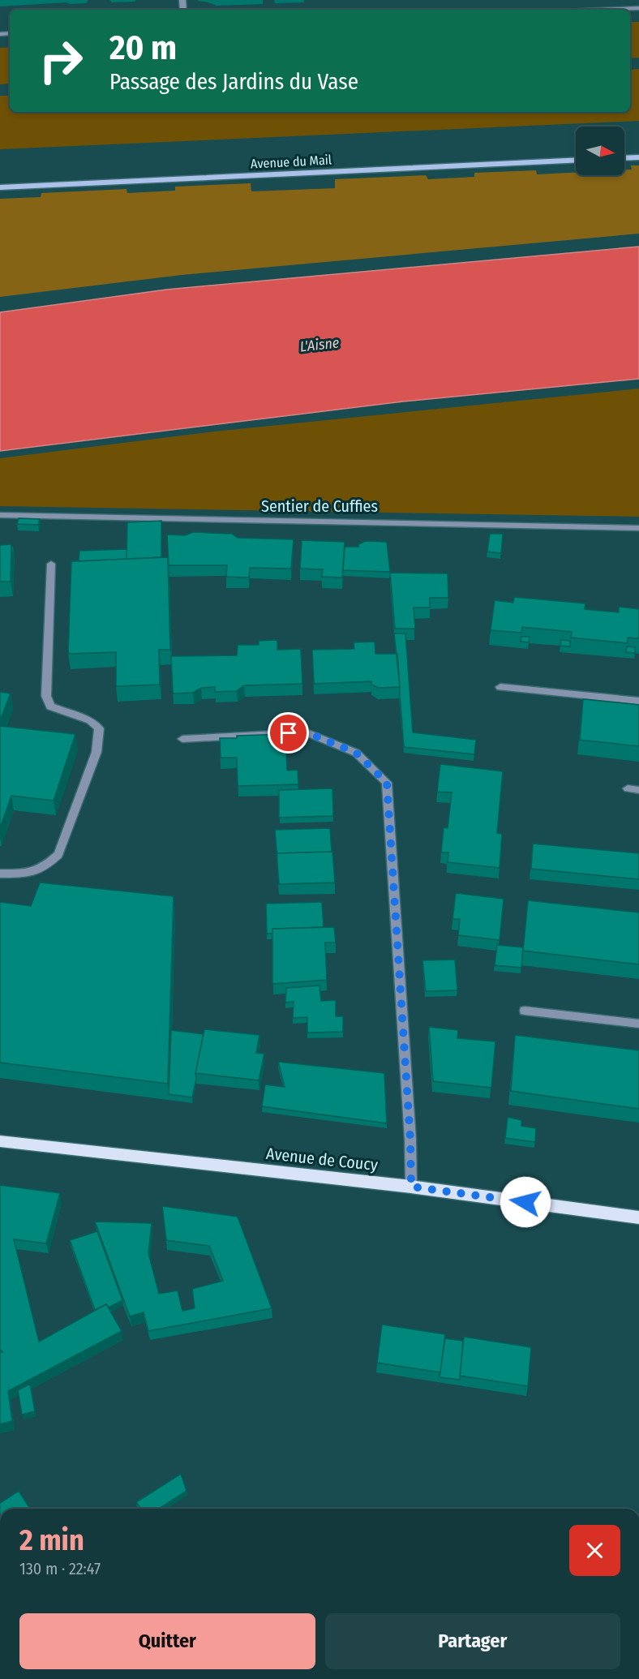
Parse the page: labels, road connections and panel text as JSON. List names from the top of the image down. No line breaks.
{"streets":{"main road":["Avenue de Coucy"],"street":["Avenue du Mail","Sentier de Cuffies"]},"water":["L'Aisne"],"north":"right","page":{"turn":["20 m","Passage des Jardins du Vase"],"heading":["2 min","130 m · 22:47"],"buttons":["Quitter","Partager"]}}
